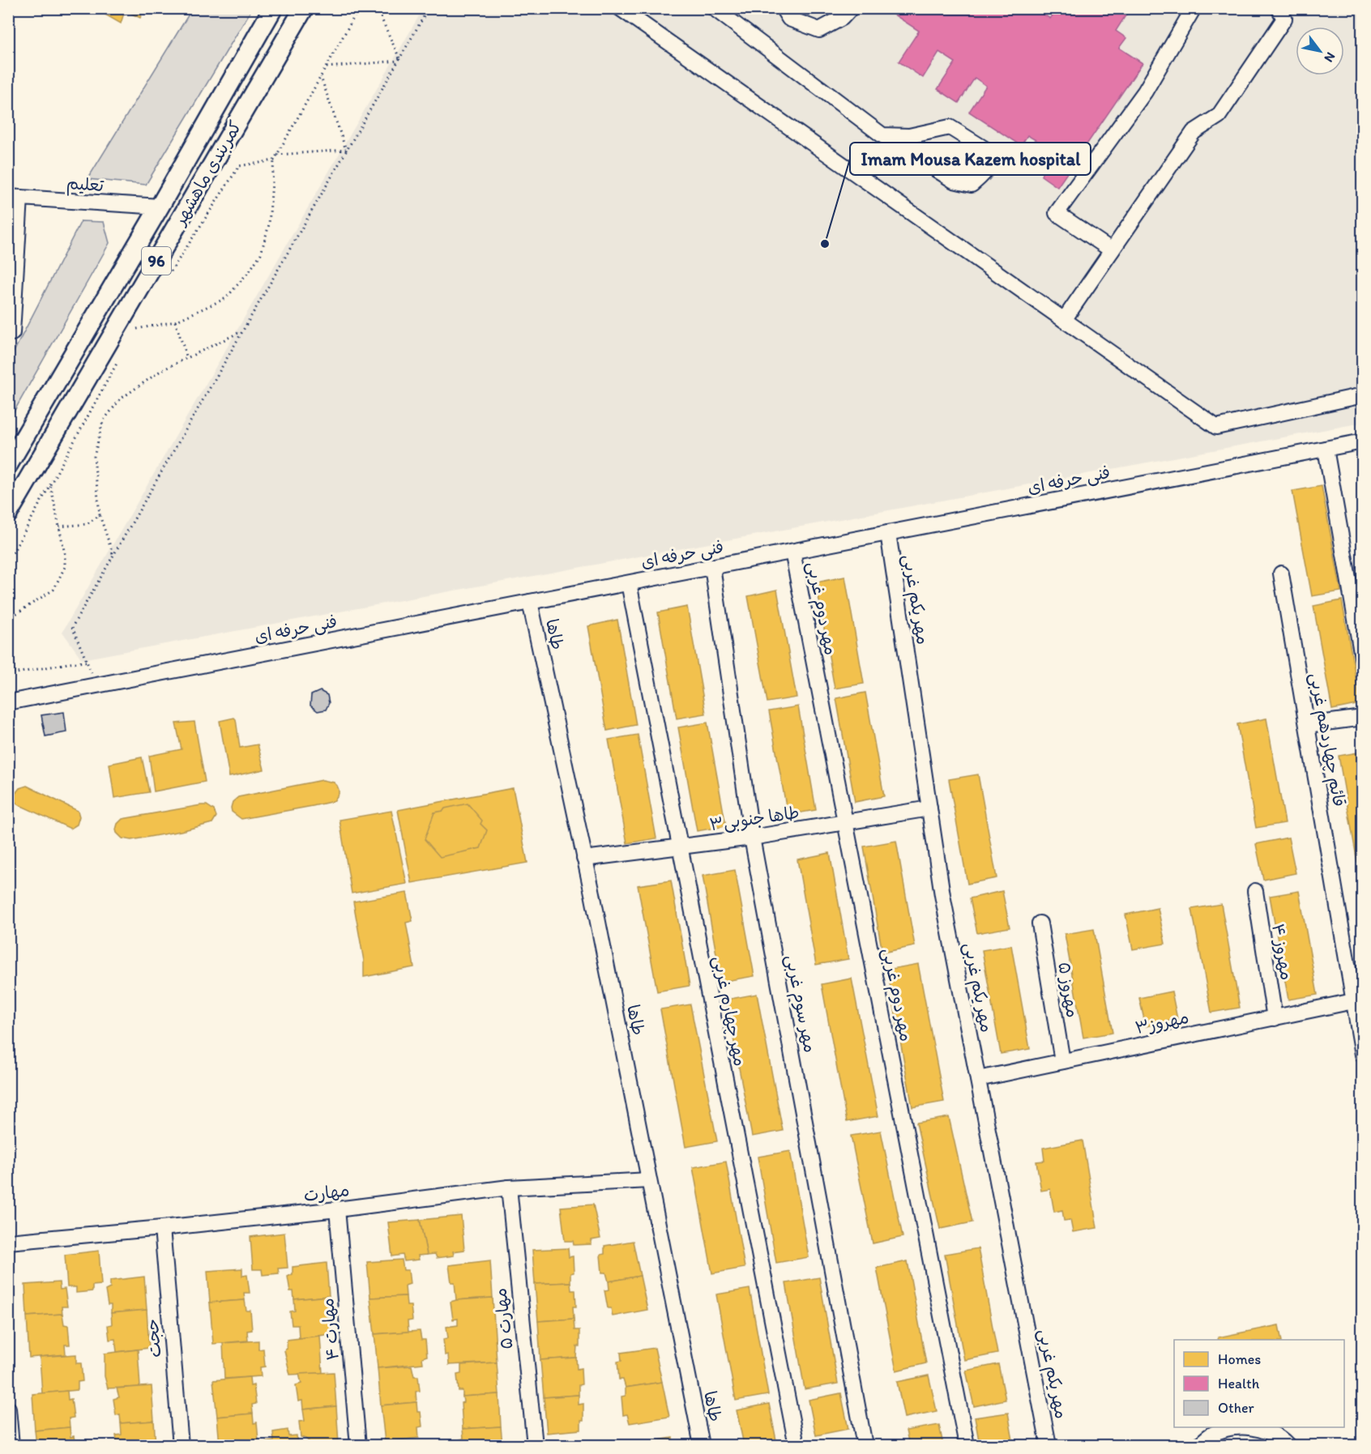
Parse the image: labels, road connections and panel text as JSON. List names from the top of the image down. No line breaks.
{"streets":{"main road":["کمربندی ماهشهر","96"],"street":["تعلیم","فنی حرفه ای","مهر یکم غربی","مهر دوم غربی","طاها","قائم چهاردهم غربی","طاها جنوبی۳","مهروز ۴","مهروز ۵","مهر سوم غربی","مهر چهارم غربی","مهروز۳","مهارت","مهارت ۵","مهارت ۴","حجت"]},"crossings":[["کمربندی ماهشهر","تعلیم"],["فنی حرفه ای","مهر یکم غربی"],["فنی حرفه ای","مهر دوم غربی"],["فنی حرفه ای","طاها"],["فنی حرفه ای","مهر سوم غربی"],["فنی حرفه ای","مهر چهارم غربی"],["مهر یکم غربی","طاها جنوبی۳"],["مهر یکم غربی","مهروز۳"],["مهر دوم غربی","طاها جنوبی۳"],["طاها","طاها جنوبی۳"],["طاها","مهارت"],["قائم چهاردهم غربی","مهروز۳"],["طاها جنوبی۳","مهر سوم غربی"],["طاها جنوبی۳","مهر چهارم غربی"],["مهروز ۴","مهروز۳"],["مهروز ۵","مهروز۳"],["مهارت","مهارت ۵"],["مهارت","مهارت ۴"],["مهارت","حجت"]],"places":["Imam Mousa Kazem hospital"],"legend":["Homes","Health","Other"],"north":"bottom right"}
